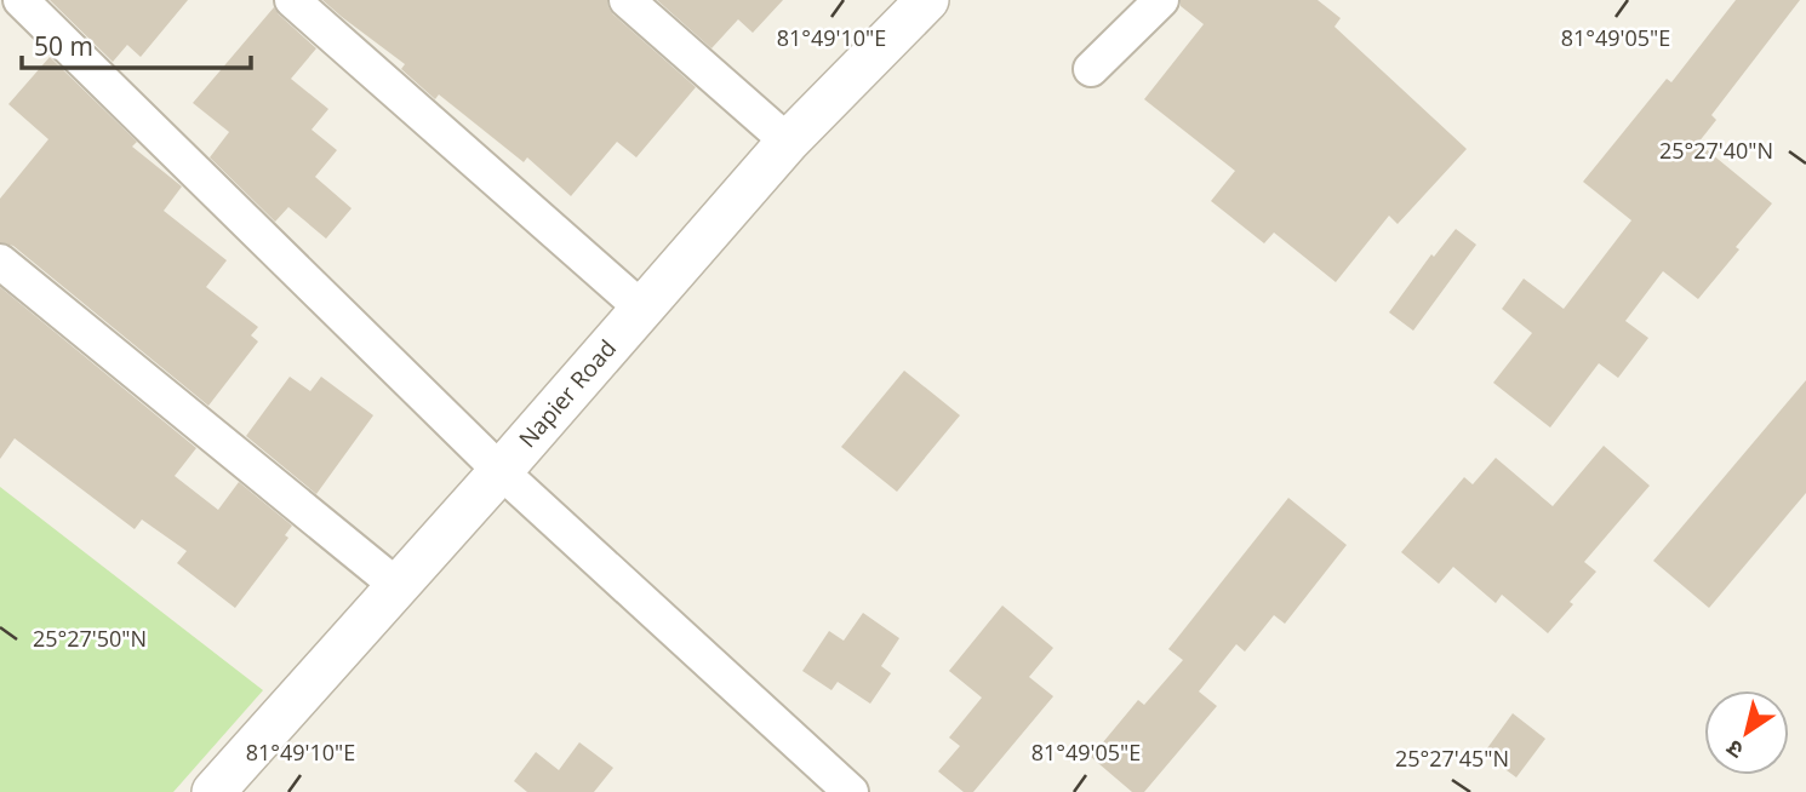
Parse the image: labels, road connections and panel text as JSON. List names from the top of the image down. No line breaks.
{"streets":{"street":["Napier Road"]},"scale_bar":"50 m","north":"bottom left","coordinates":["81°49'10\"E","81°49'05\"E","25°27'40\"N","25°27'50\"N","25°27'45\"N"]}
